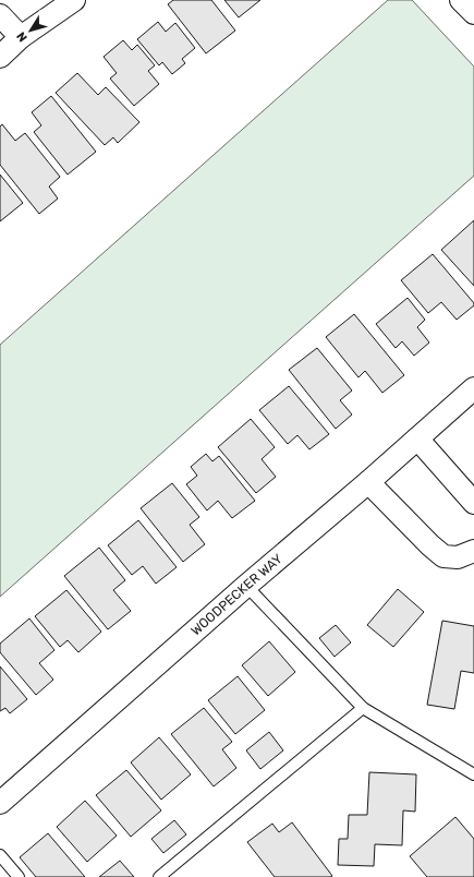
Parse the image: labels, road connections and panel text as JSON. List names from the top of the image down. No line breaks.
{"streets":{"street":["WOODPECKER WAY"]},"north":"bottom left"}
